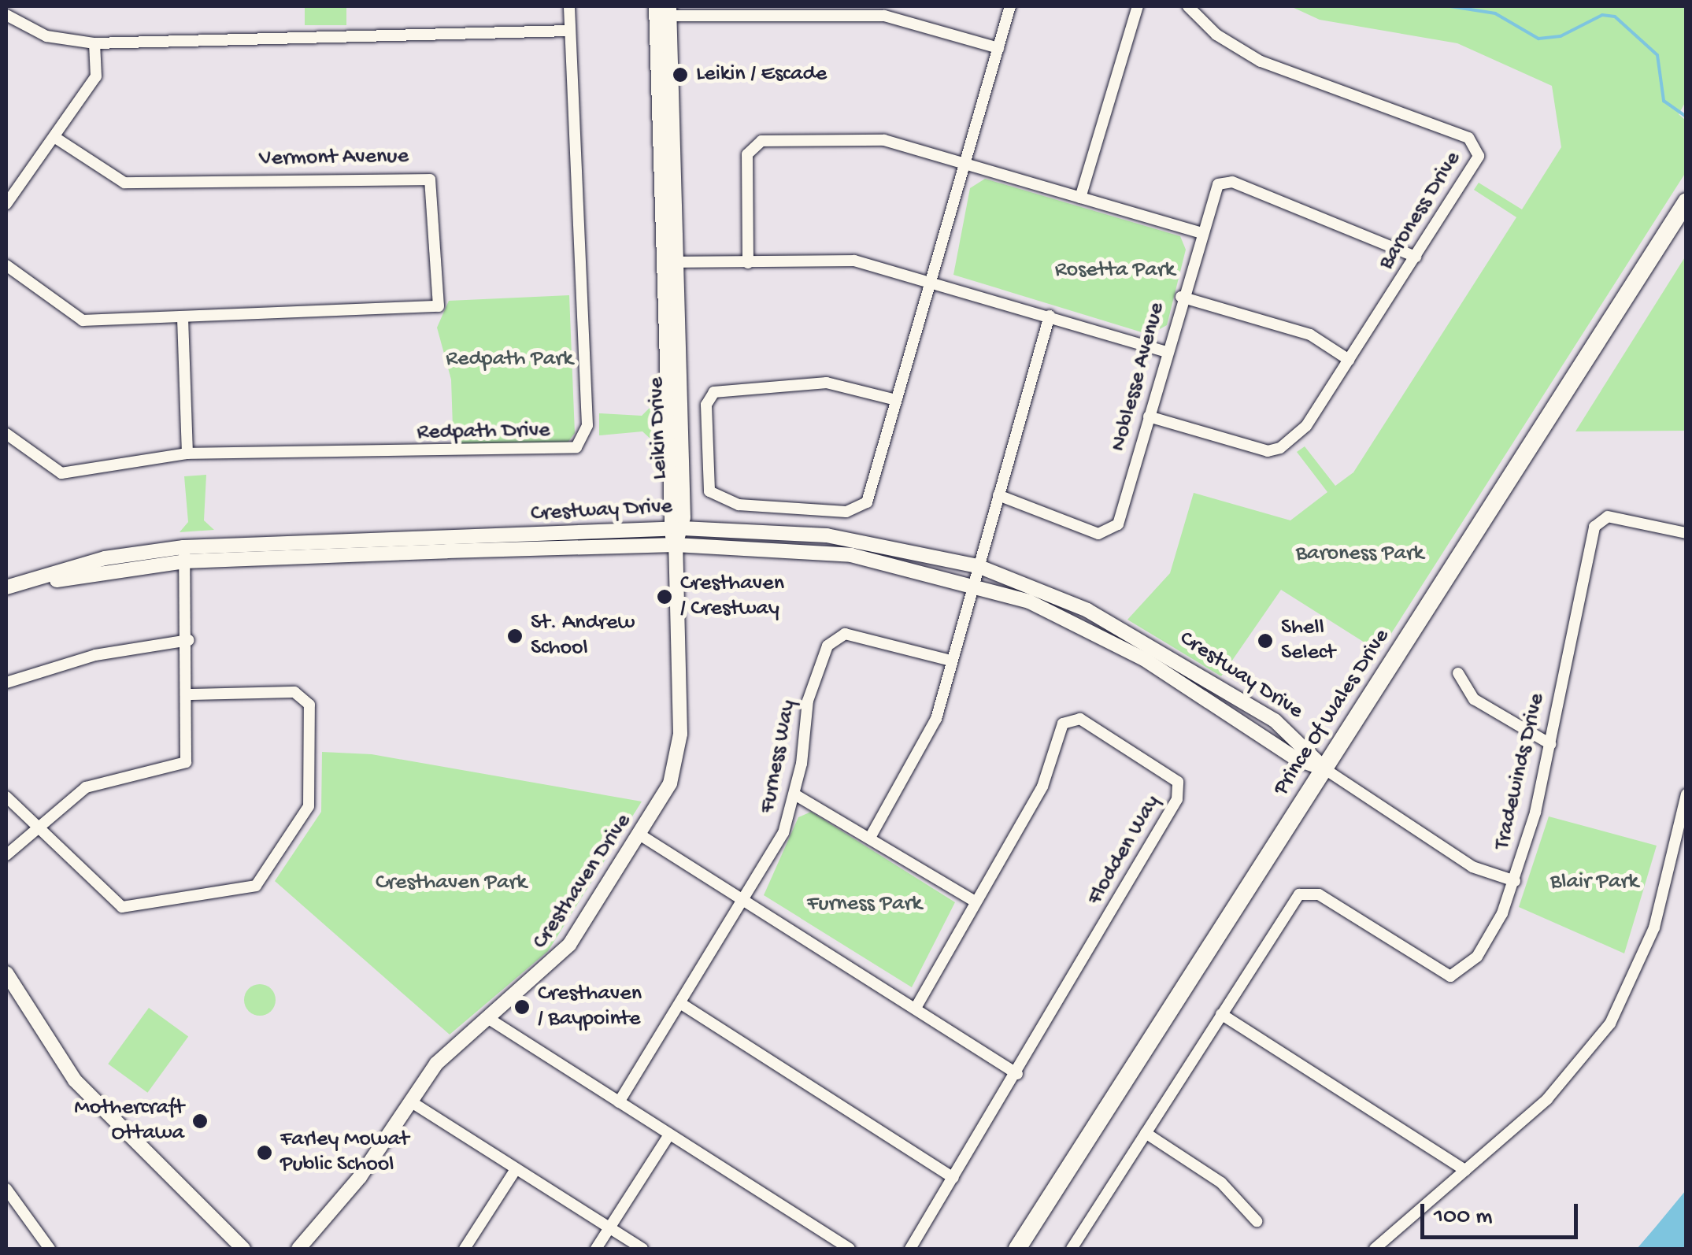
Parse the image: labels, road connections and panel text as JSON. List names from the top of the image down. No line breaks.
{"streets":{"main road":["Prince Of Wales Drive"],"street":["Vermont Avenue","Baroness Drive","Noblesse Avenue","Leikin Drive","Redpath Drive","Crestway Drive","Furness Way","Tradewinds Drive","Flodden Way","Cresthaven Drive"]},"crossings":[["Baroness Drive","Noblesse Avenue"],["Leikin Drive","Crestway Drive"],["Leikin Drive","Cresthaven Drive"],["Crestway Drive","Prince Of Wales Drive"],["Crestway Drive","Cresthaven Drive"]],"parks":["Rosetta Park","Redpath Park","Baroness Park","Blair Park","Cresthaven Park","Furness Park"],"places":["Leikin / Escade","Cresthaven / Crestway","St. Andrew School","Shell Select","Cresthaven / Baypointe","Mothercraft Ottawa","Farley Mowat Public School"],"scale_bar":"100 m"}
